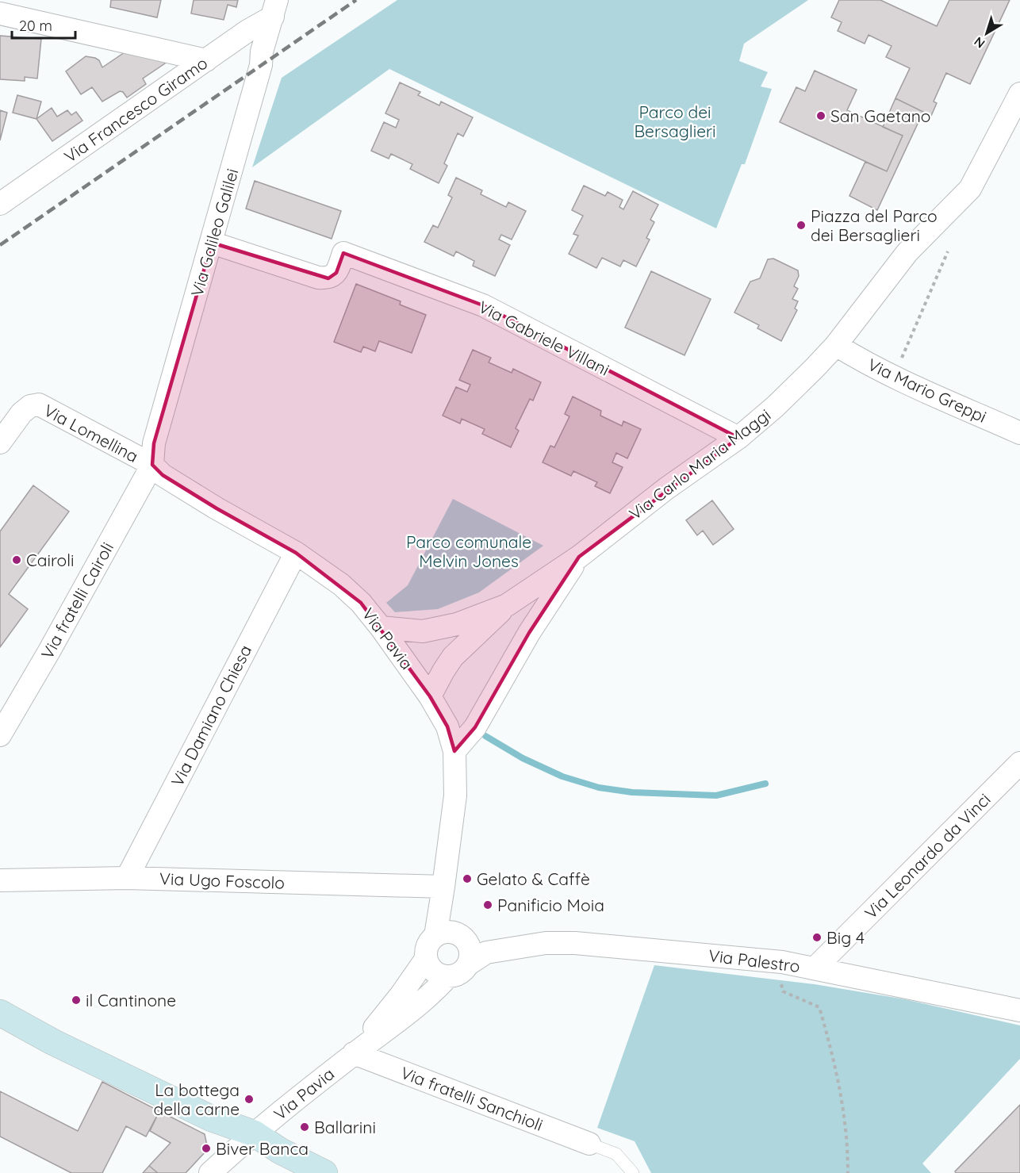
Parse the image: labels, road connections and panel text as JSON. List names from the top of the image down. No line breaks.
{"streets":{"street":["Via Francesco Giramo","Via Galileo Galilei","Via Gabriele Villani","Via Mario Greppi","Via Lomellina","Via Carlo Maria Maggi","Via fratelli Cairoli","Via Pavia","Via Damiano Chiesa","Via Leonardo da Vinci","Via Ugo Foscolo","Via Palestro","Via fratelli Sanchioli"]},"crossings":[["Via Francesco Giramo","Via Galileo Galilei"],["Via Galileo Galilei","Via Gabriele Villani"],["Via Galileo Galilei","Via Lomellina"],["Via Galileo Galilei","Via fratelli Cairoli"],["Via Galileo Galilei","Via Pavia"],["Via Gabriele Villani","Via Carlo Maria Maggi"],["Via Mario Greppi","Via Carlo Maria Maggi"],["Via Lomellina","Via fratelli Cairoli"],["Via Lomellina","Via Pavia"],["Via Carlo Maria Maggi","Via Pavia"],["Via fratelli Cairoli","Via Pavia"],["Via Pavia","Via Damiano Chiesa"],["Via Pavia","Via Ugo Foscolo"],["Via Pavia","Via Palestro"],["Via Pavia","Via fratelli Sanchioli"],["Via Damiano Chiesa","Via Ugo Foscolo"],["Via Leonardo da Vinci","Via Palestro"]],"parks":["Parco dei Bersaglieri","Parco comunale Melvin Jones"],"places":["San Gaetano","Piazza del Parco dei Bersaglieri","Cairoli","Gelato & Caffè","Panificio Moia","Big 4","il Cantinone","La bottega della carne","Ballarini","Biver Banca"],"scale_bar":"20 m","north":"bottom left"}
